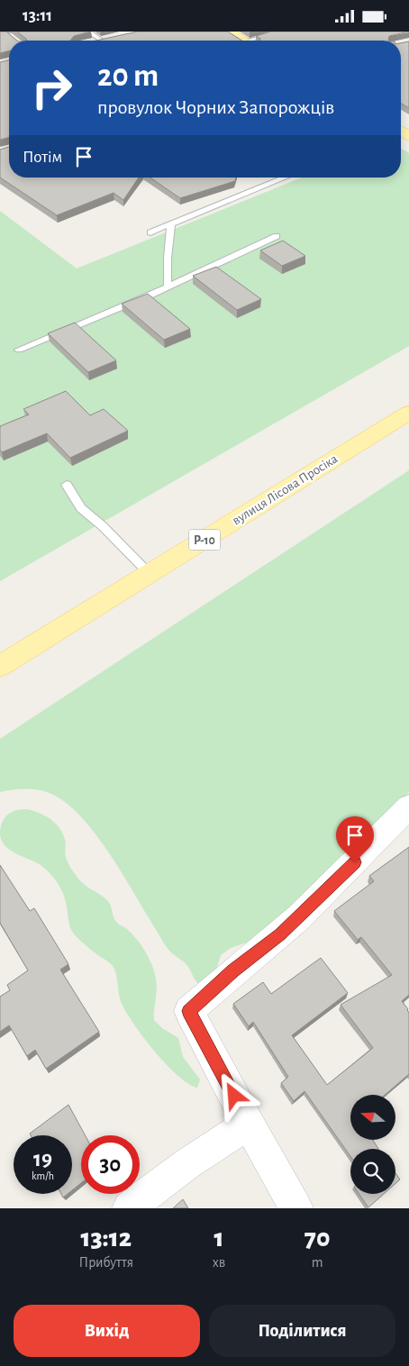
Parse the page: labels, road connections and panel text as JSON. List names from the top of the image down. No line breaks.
{"streets":{"main road":["вулиця Лісова Просіка","Р-10"]},"north":"left","page":{"status":"13:11","turn":["20 m","провулок Чорних Запорожців"],"then":"Потім","speed":"19 km/h","limit":"30","eta":["13:12","Прибуття","1","хв","70","m"],"buttons":["Вихід","Поділитися"]}}
